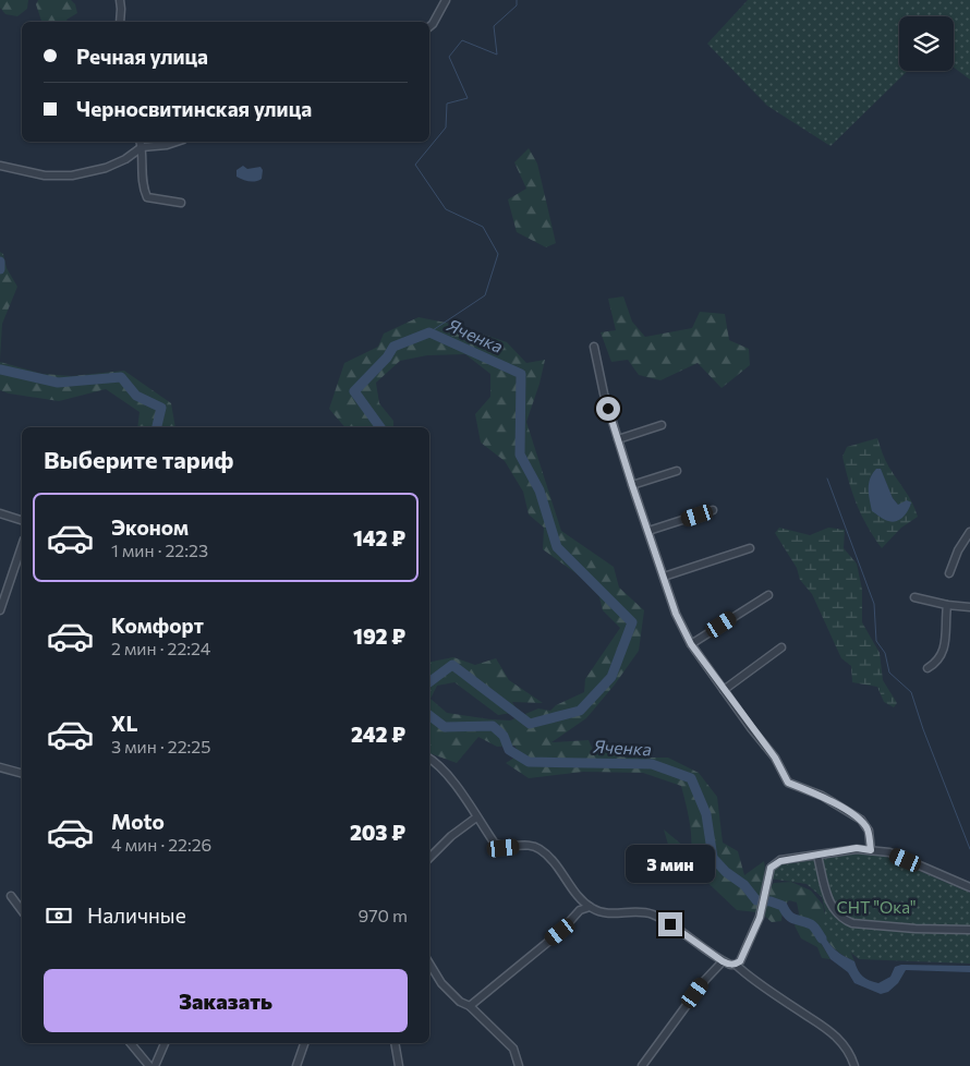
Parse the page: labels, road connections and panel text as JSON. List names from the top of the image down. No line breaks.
{"water":["Яченка"],"parks":["СНТ \"Ока\""],"page":{"banner":["Речная улица","Черносвитинская улица"],"heading":"Выберите тариф","list":[{"name":"Эконом","note":"1 мин · 22:23","value":"142 ₽"},{"name":"Комфорт","note":"2 мин · 22:24","value":"192 ₽"},{"name":"XL","note":"3 мин · 22:25","value":"242 ₽"},{"name":"Moto","note":"4 мин · 22:26","value":"203 ₽"}],"bubble":"3 мин","pay":["Наличные","970 m"],"buttons":"Заказать"}}
